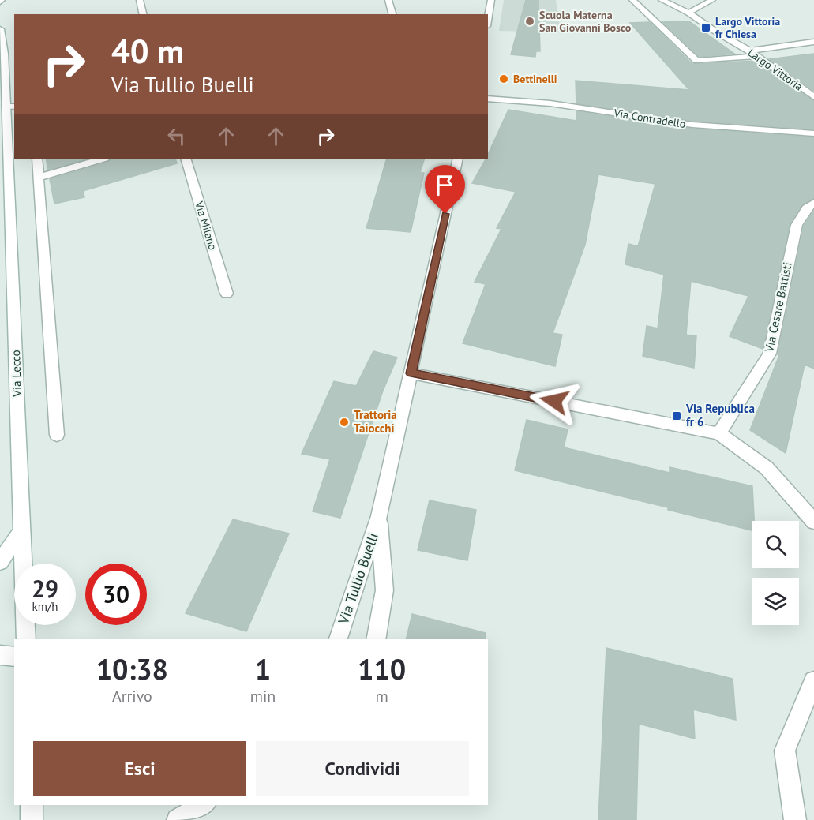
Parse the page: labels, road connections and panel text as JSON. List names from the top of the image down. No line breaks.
{"streets":{"street":["Largo Vittoria","Via Contradello","Via Milano","Via Cesare Battisti","Via Lecco","Via Tullio Buelli"]},"places":{"other":["Scuola Materna San Giovanni Bosco","Bettinelli","Trattoria Taiocchi"],"transit":["Largo Vittoria fr Chiesa","Via Republica fr 6"]},"page":{"turn":["40 m","Via Tullio Buelli"],"speed":"29 km/h","limit":"30","eta":["10:38","Arrivo","1","min","110","m"],"buttons":["Esci","Condividi"]}}
